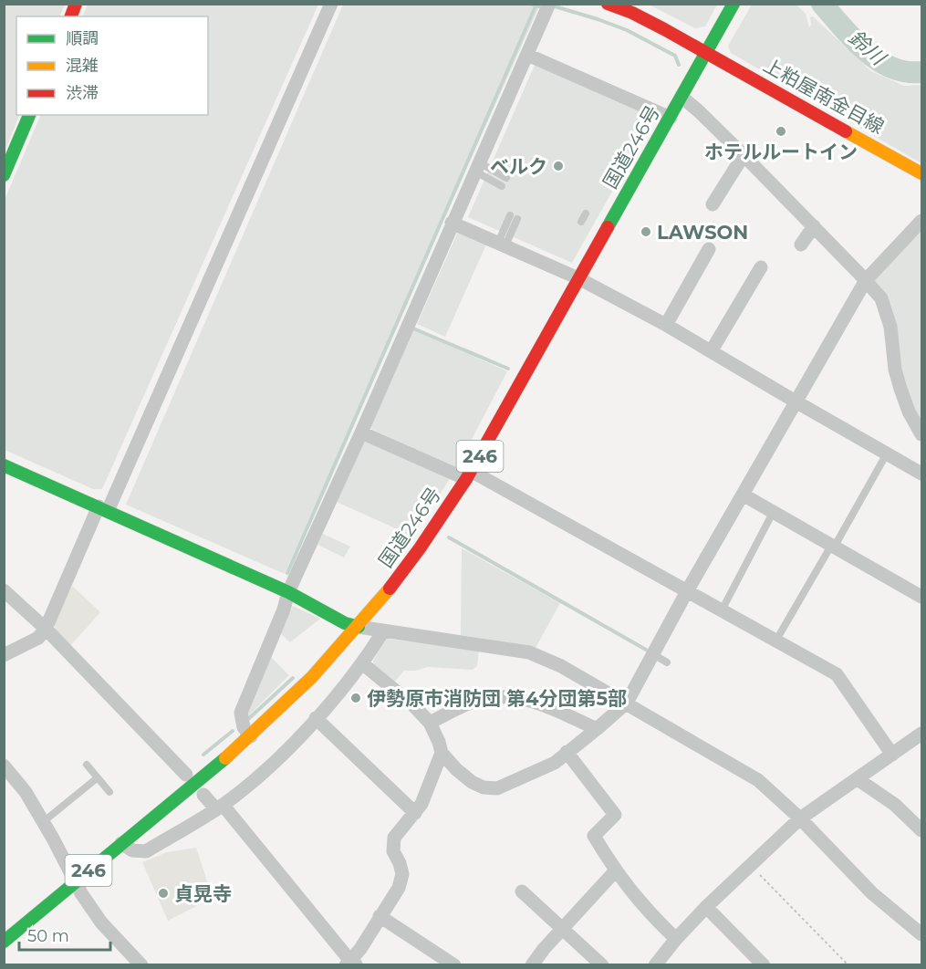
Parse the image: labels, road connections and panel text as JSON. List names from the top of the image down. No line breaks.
{"streets":{"main road":["上粕屋南金目線","国道246号","246"]},"crossings":[["上粕屋南金目線","国道246号"]],"water":["鈴川"],"places":["ホテルルートイン","ベルク","LAWSON","伊勢原市消防団 第4分団第5部","貞晃寺"],"legend":["順調","混雑","渋滞"],"scale_bar":"50 m"}
